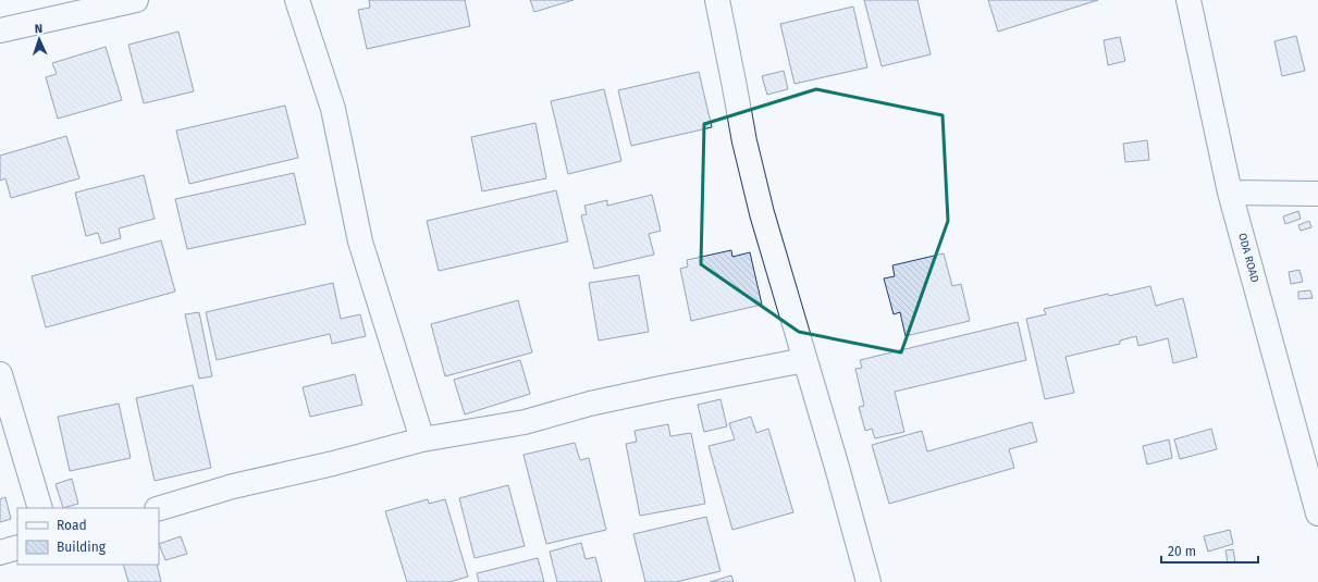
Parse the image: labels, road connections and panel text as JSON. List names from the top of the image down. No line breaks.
{"streets":{"street":["ODA ROAD"]},"legend":["Road","Building"],"scale_bar":"20 m","north":"top"}
